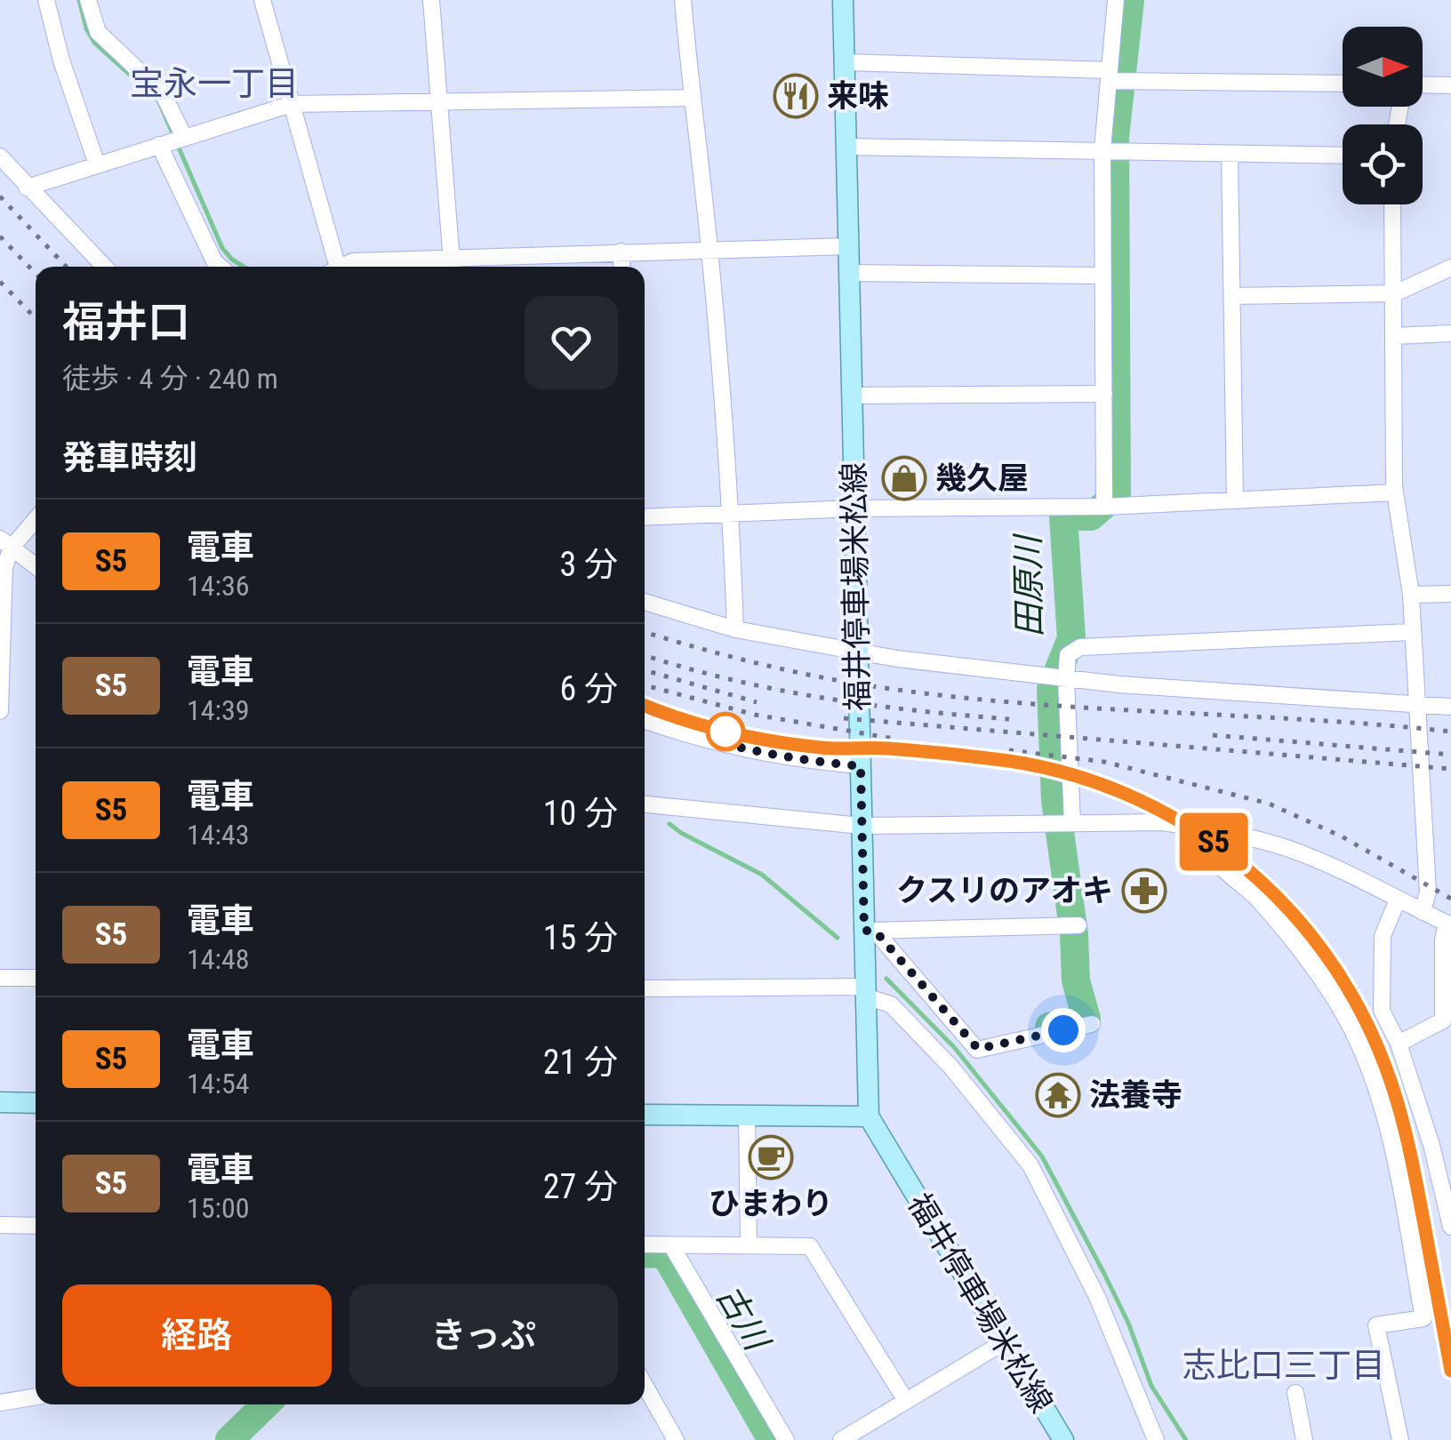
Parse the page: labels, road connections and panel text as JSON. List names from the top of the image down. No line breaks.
{"streets":{"main road":["福井停車場米松線"]},"districts":["宝永一丁目","志比口三丁目"],"water":["田原川","古川"],"places":{"restaurant":["来味"],"shop":["幾久屋"],"pharmacy":["クスリのアオキ"],"temple":["法養寺"],"cafe":["ひまわり"]},"north":"right","page":{"on_map":"S5","heading":[["福井口","徒歩 · 4 分 · 240 m"],"発車時刻"],"list":[{"mark":"S5","name":"電車","note":"14:36","value":"3 分"},{"mark":"S5","name":"電車","note":"14:39","value":"6 分"},{"mark":"S5","name":"電車","note":"14:43","value":"10 分"},{"mark":"S5","name":"電車","note":"14:48","value":"15 分"},{"mark":"S5","name":"電車","note":"14:54","value":"21 分"},{"mark":"S5","name":"電車","note":"15:00","value":"27 分"}],"buttons":["経路","きっぷ"]}}
